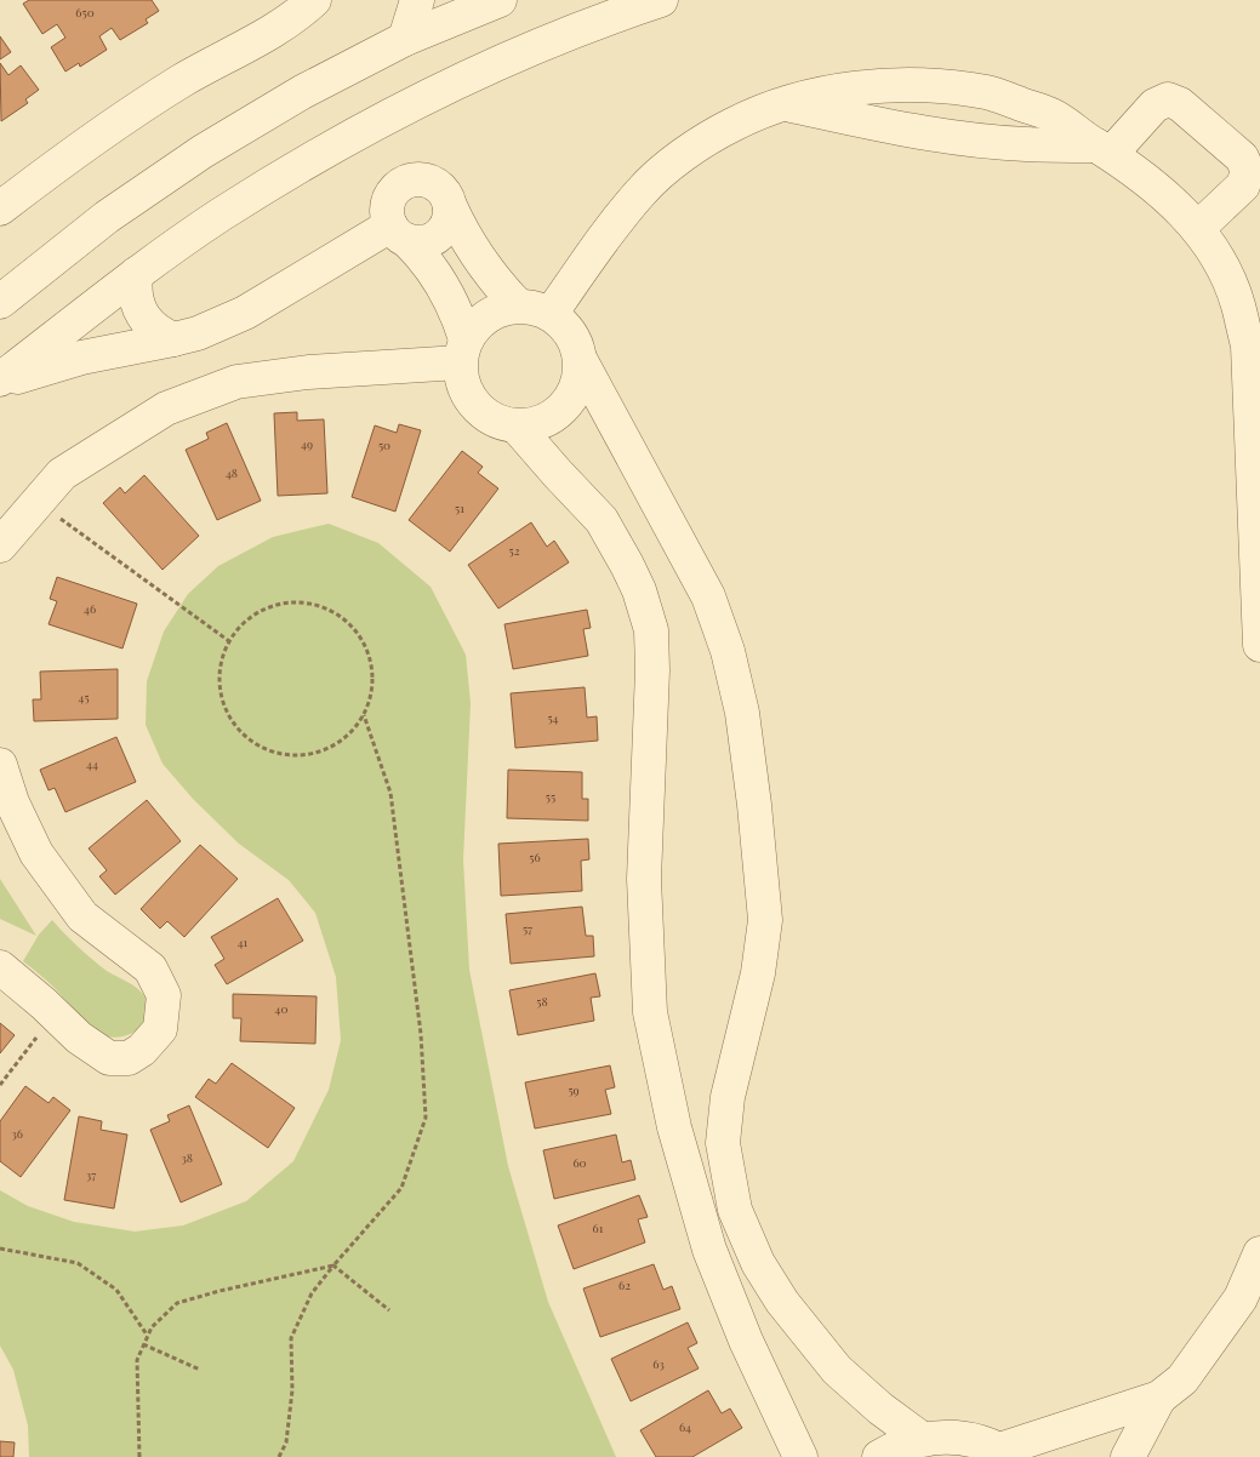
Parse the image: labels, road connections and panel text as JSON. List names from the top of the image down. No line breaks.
{"house_numbers":["650","49","50","48","51","52","46","45","54","44","55","56","57","41","58","40","59","36","38","60","37","61","62","63","64"]}
